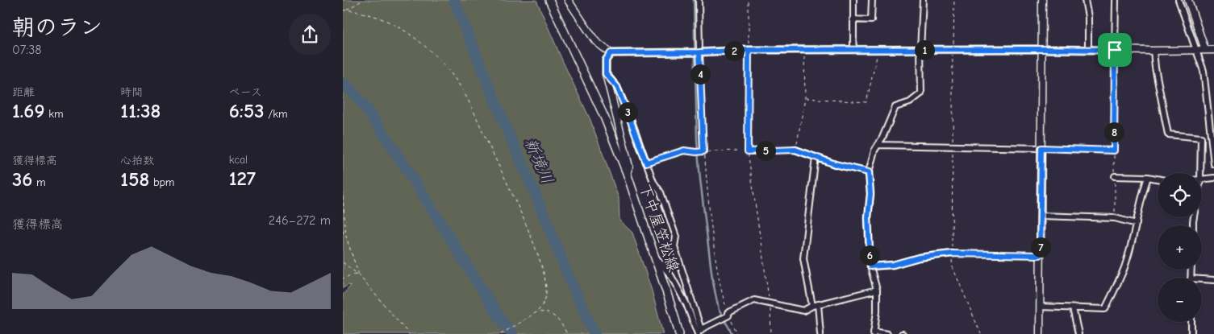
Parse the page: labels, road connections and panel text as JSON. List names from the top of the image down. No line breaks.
{"streets":{"main road":["下中屋笠松線"]},"water":["新境川"],"page":{"heading":["朝のラン","07:38"],"pins":["1","2","4","3","8","5","7","6"],"stats":[["距離","1.69 km"],["時間","11:38"],["ペース","6:53 /km"],["獲得標高","36 m"],["心拍数","158 bpm"],["kcal","127"]],"map_buttons":["+","−"],"chart":["獲得標高","246–272 m"]}}
